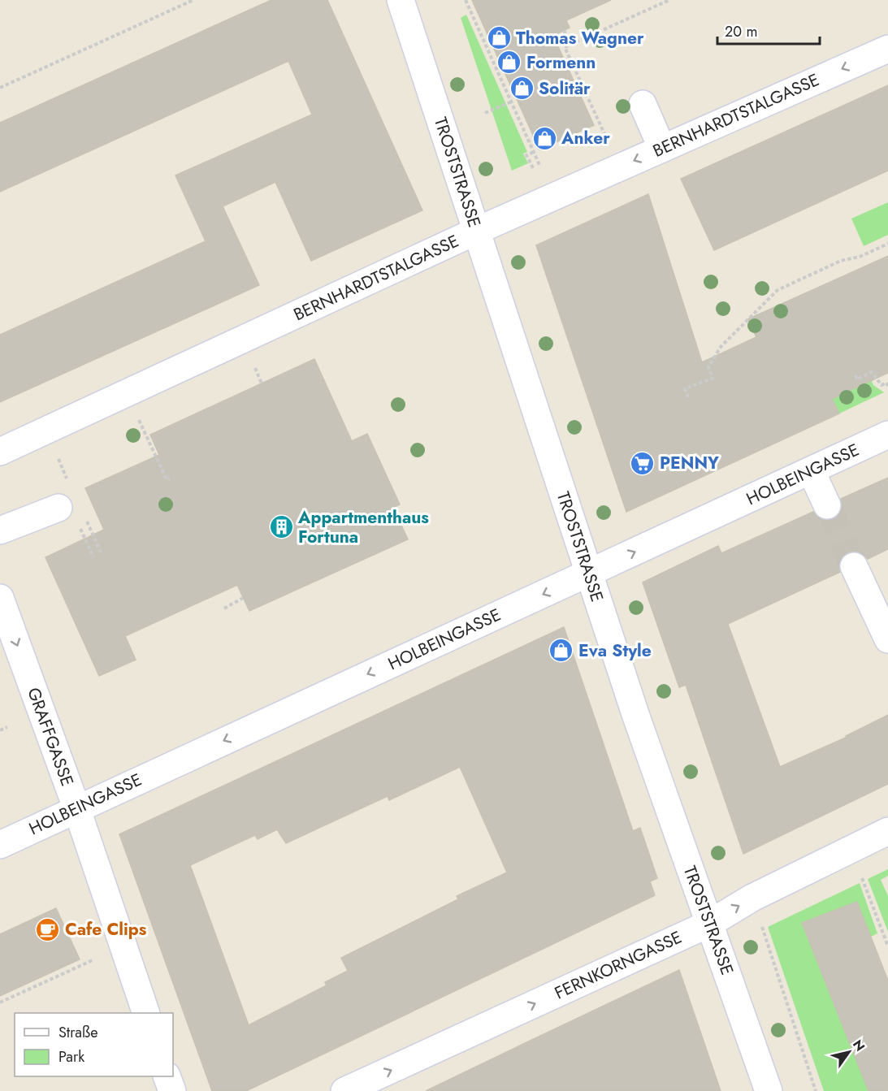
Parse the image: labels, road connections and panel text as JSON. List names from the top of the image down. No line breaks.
{"streets":{"street":["BERNHARDTSTALGASSE","TROSTSTRASSE","HOLBEINGASSE","GRAFFGASSE","FERNKORNGASSE"]},"crossings":[["BERNHARDTSTALGASSE","TROSTSTRASSE"],["TROSTSTRASSE","HOLBEINGASSE"],["TROSTSTRASSE","FERNKORNGASSE"],["HOLBEINGASSE","GRAFFGASSE"]],"one_way":["BERNHARDTSTALGASSE","GRAFFGASSE","FERNKORNGASSE"],"places":{"shop":["Thomas Wagner","Formenn","Solitär","Anker","Eva Style"],"supermarket":["PENNY"],"building":["Appartmenthaus Fortuna"],"cafe":["Cafe Clips"]},"legend":["Straße","Park"],"scale_bar":"20 m","north":"top right"}
